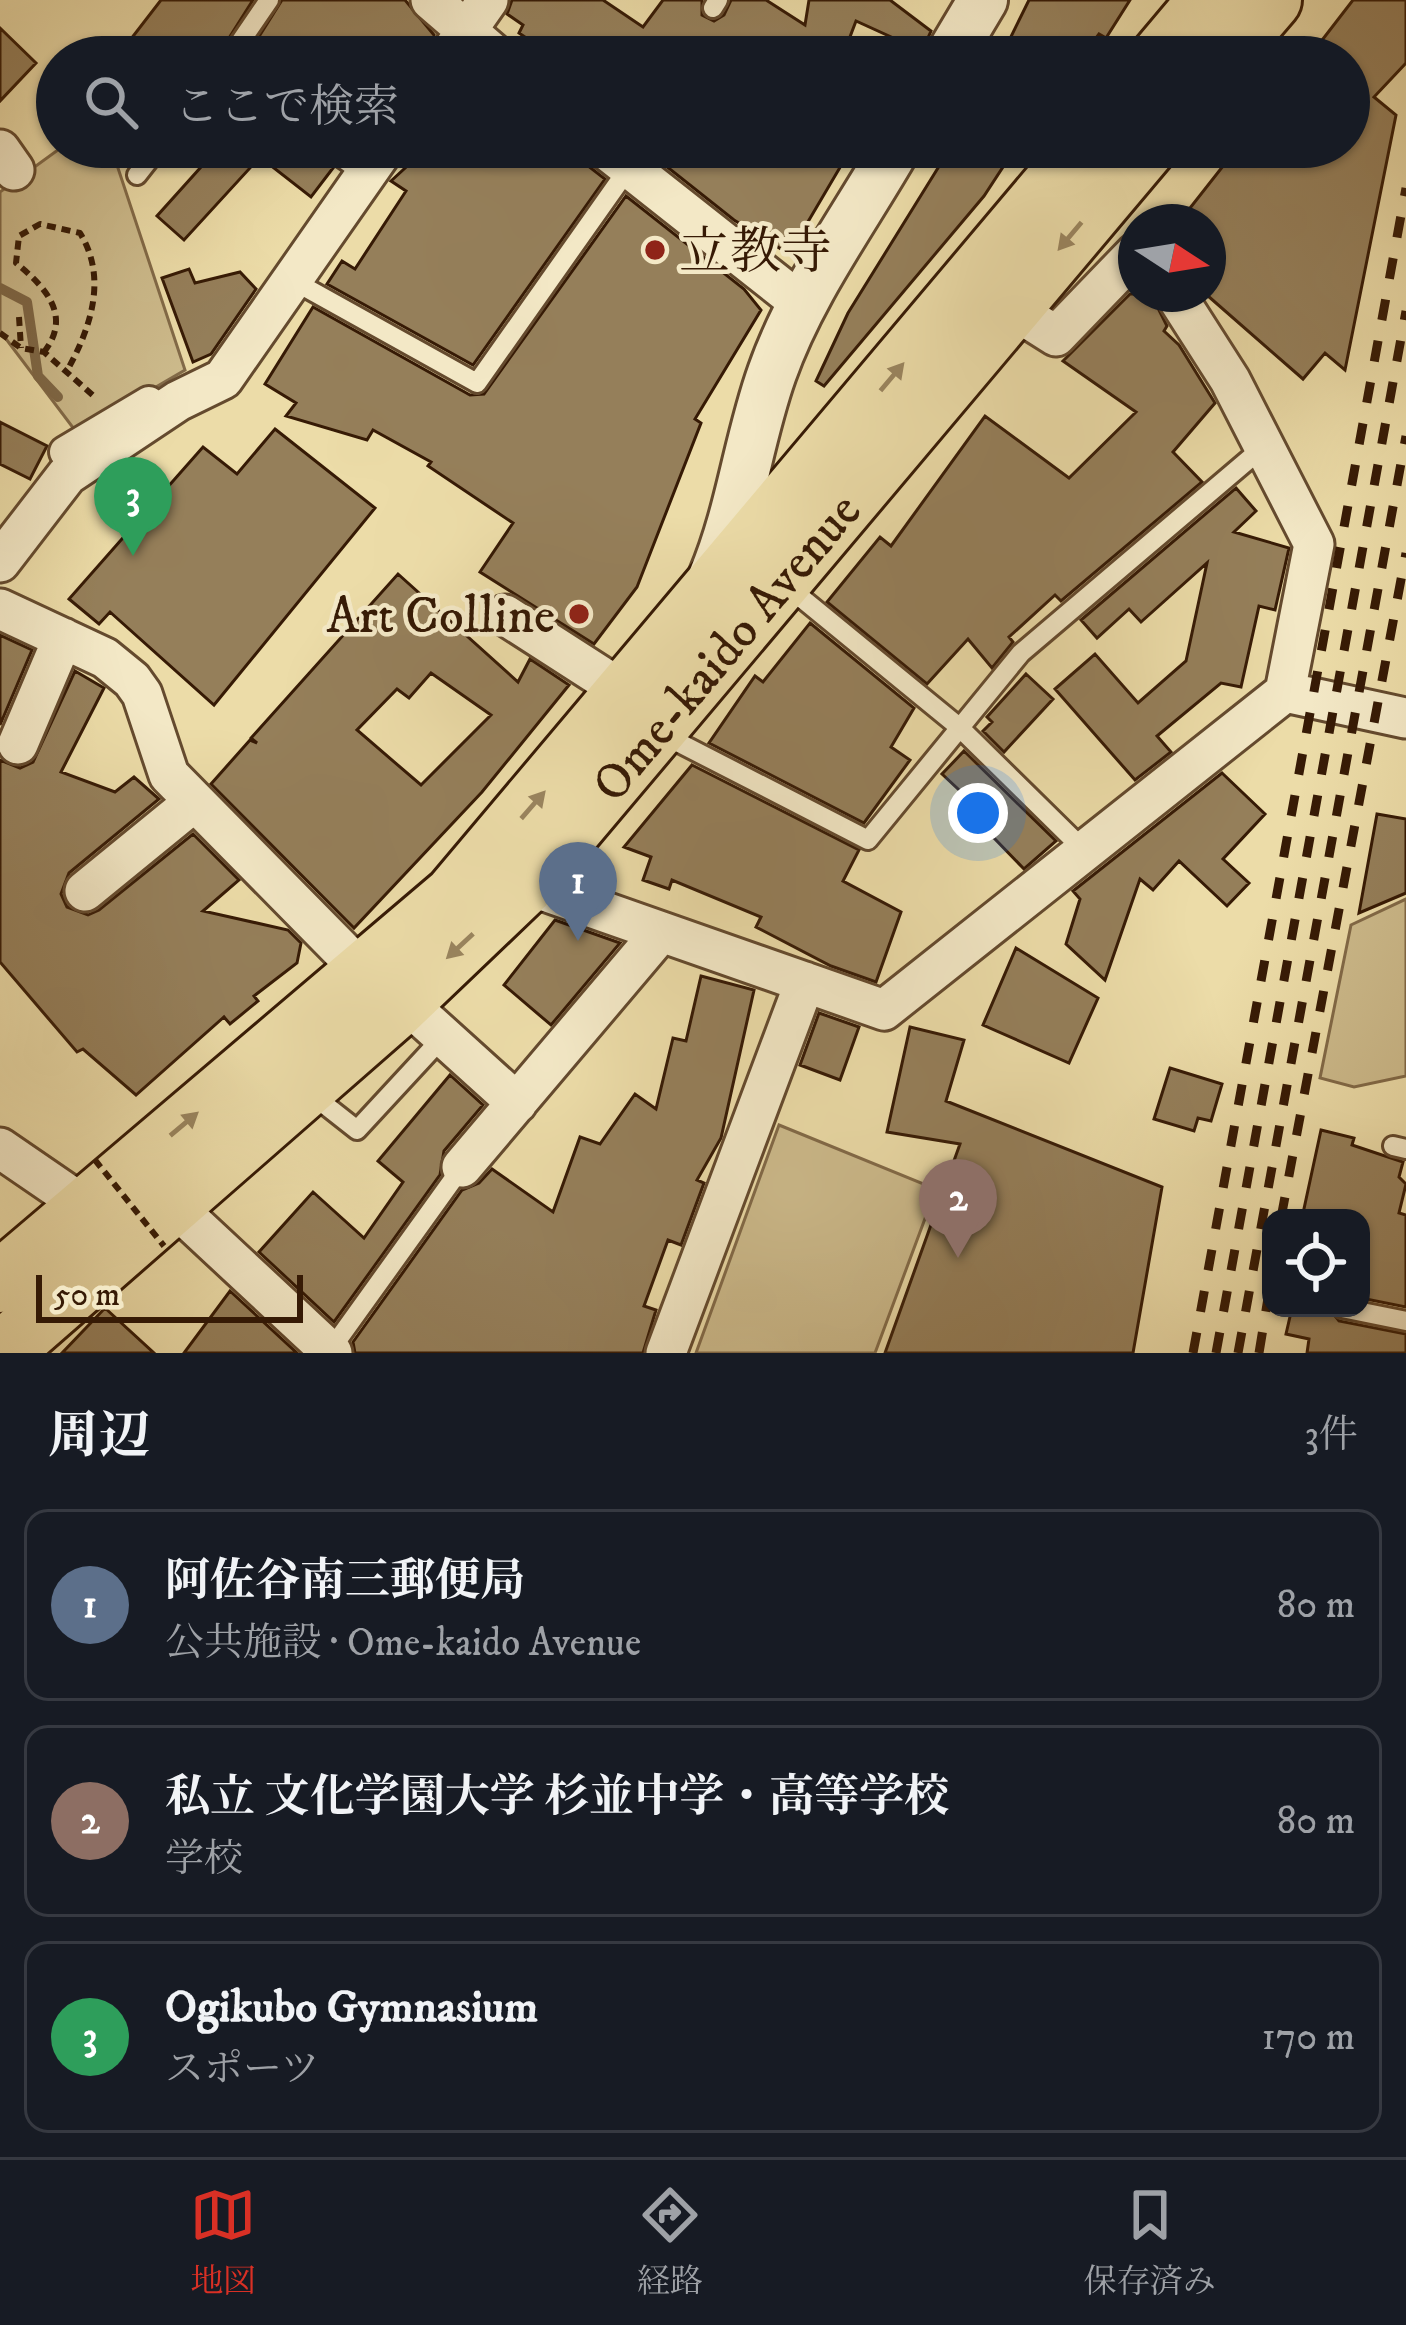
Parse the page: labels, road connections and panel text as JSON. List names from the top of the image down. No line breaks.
{"streets":{"main road":["Ome-kaido Avenue"]},"places":["立教寺","Art Colline"],"scale_bar":"50 m","north":"right","page":{"search":"ここで検索","pins":["3","1","2"],"scale":"50 m","heading":["周辺","3件"],"list":[{"mark":"1","name":"阿佐谷南三郵便局","note":"公共施設 · Ome-kaido Avenue","value":"80 m"},{"mark":"2","name":"私立 文化学園大学 杉並中学・高等学校","note":"学校","value":"80 m"},{"mark":"3","name":"Ogikubo Gymnasium","note":"スポーツ","value":"170 m"}],"nav":["地図","経路","保存済み"]}}
